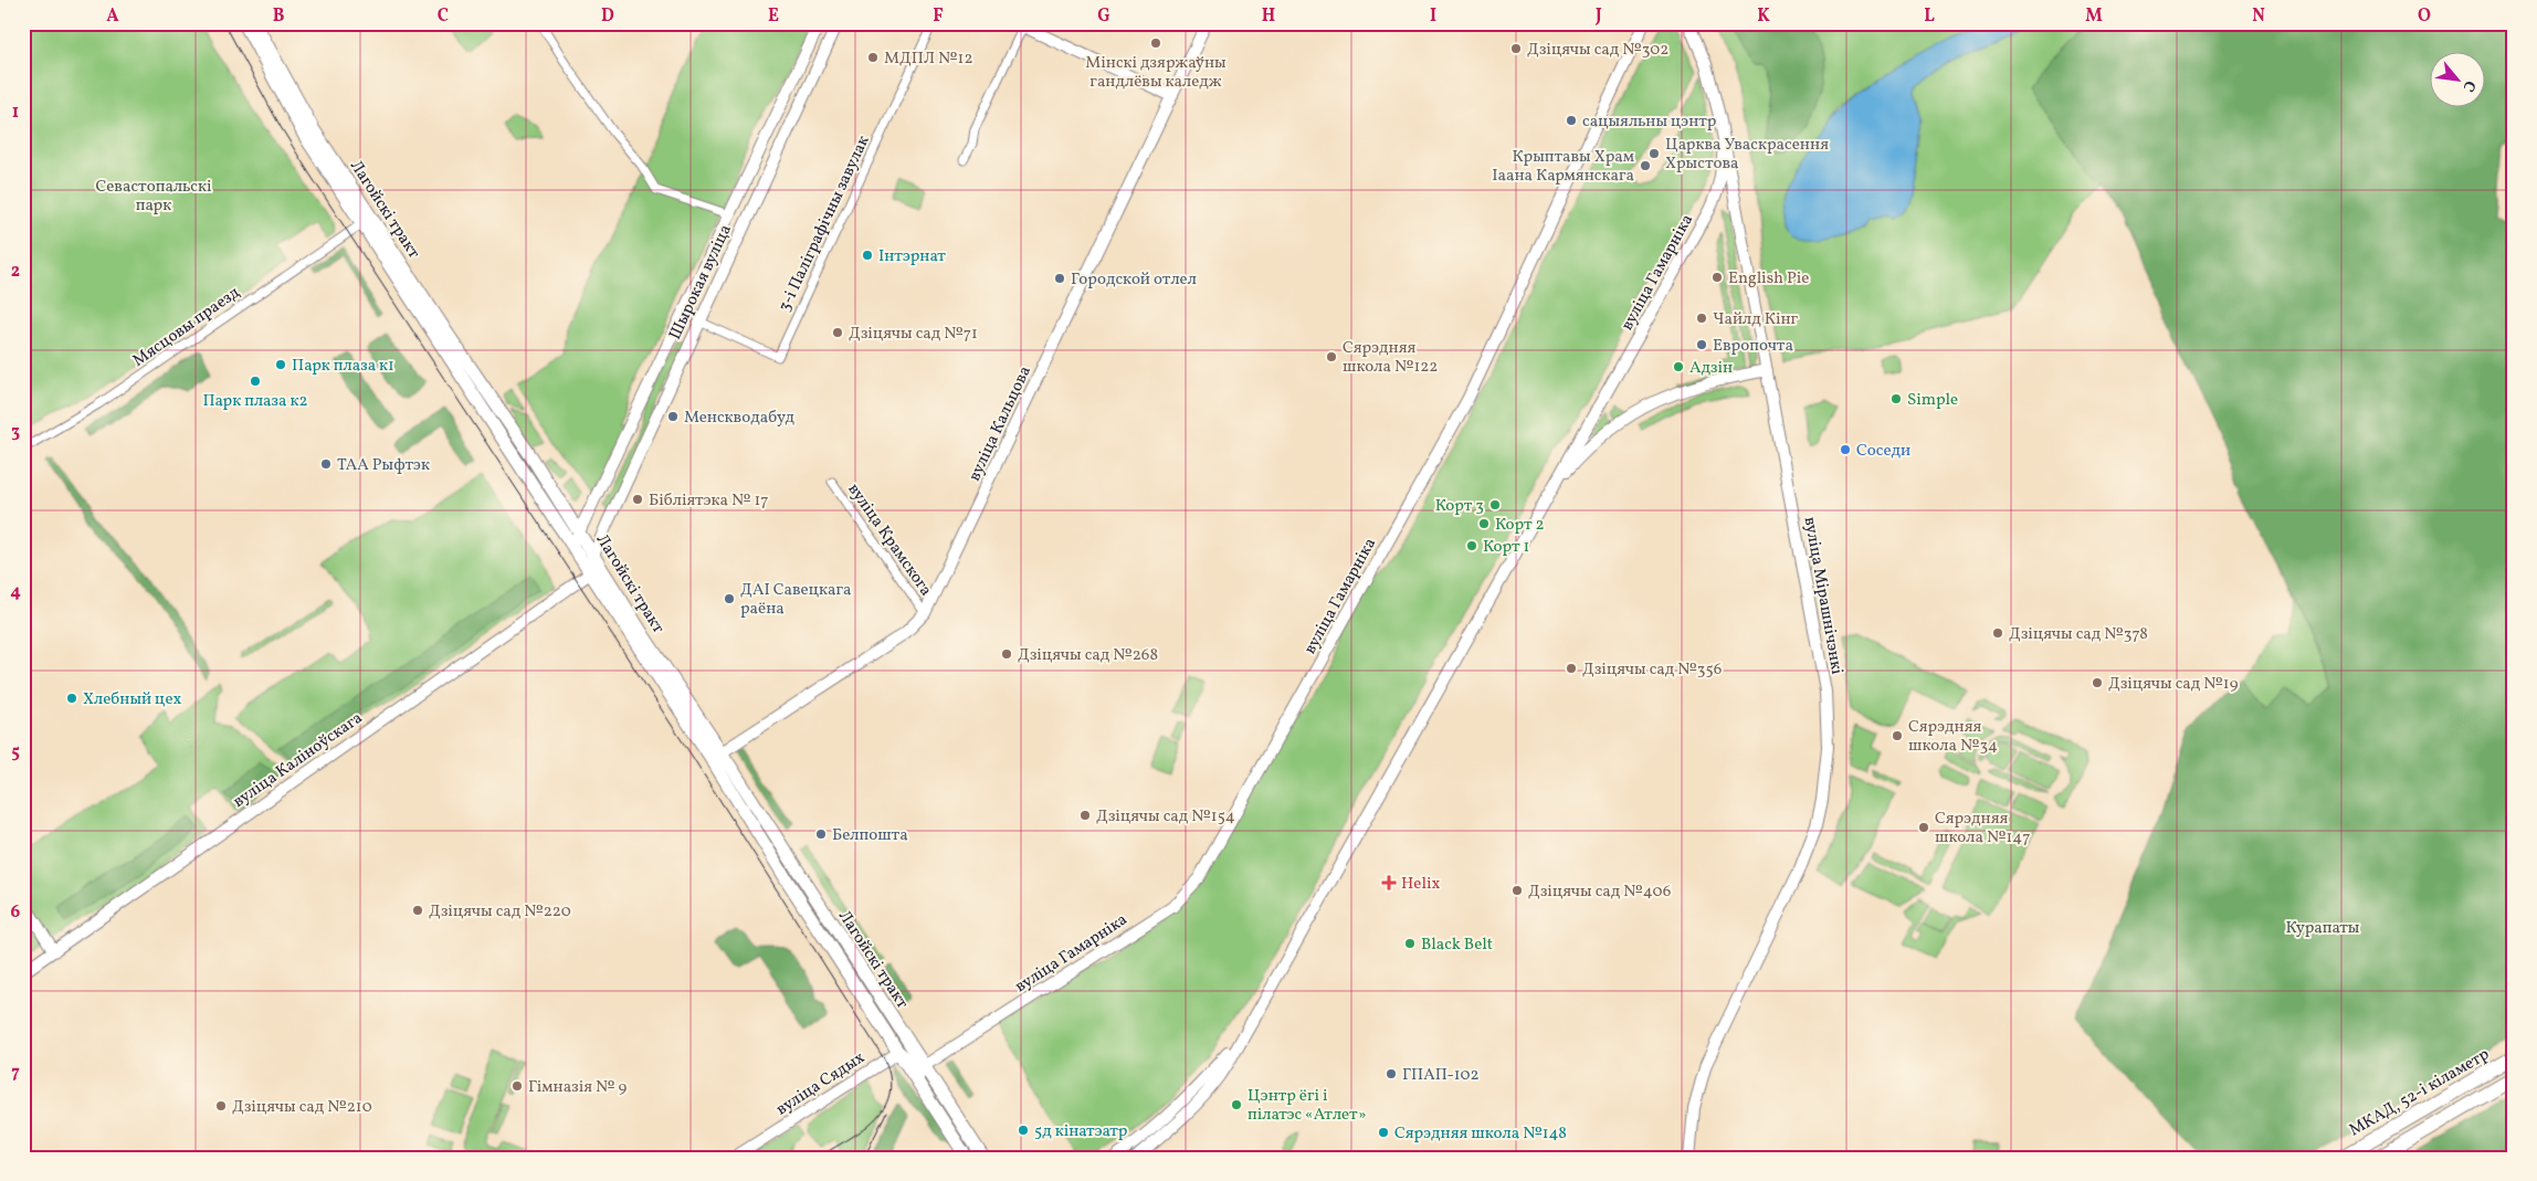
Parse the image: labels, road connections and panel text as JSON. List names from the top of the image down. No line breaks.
{"streets":{"highway":["МКАД, 52-і кіламетр"],"main road":["Лагойскі тракт","вуліца Гамарніка","Шырокая вуліца","вуліца Кальцова","вуліца Мірашнічэнкі","вуліца Каліноўскага","вуліца Сядых"],"street":["3-і Паліграфічны завулак","Мясцовы праезд","вуліца Крамскога"]},"crossings":[["Лагойскі тракт","вуліца Гамарніка"],["Лагойскі тракт","Шырокая вуліца"],["Лагойскі тракт","Мясцовы праезд"],["Лагойскі тракт","вуліца Кальцова"],["Лагойскі тракт","вуліца Каліноўскага"],["Лагойскі тракт","вуліца Сядых"],["3-і Паліграфічны завулак","Шырокая вуліца"],["вуліца Гамарніка","вуліца Мірашнічэнкі"],["Шырокая вуліца","вуліца Каліноўскага"],["вуліца Кальцова","вуліца Крамскога"]],"parks":["Севастопальскі парк","Курапаты"],"places":{"other":["Мінскі дзяржаўны гандлёвы каледж","Дзіцячы сад №302","МДПЛ №12","сацыяльны цэнтр","Царква Уваскрасення Хрыстова","Крыптавы Храм Іаана Кармянскага","Інтэрнат","English Pie","Городской отлел","Чайлд Кінг","Дзіцячы сад №71","Европочта","Сярэдняя школа №122","Парк плаза к1","Адзін","Парк плаза к2","Simple","Менскводабуд","Соседи","ТАА Рыфтэк","Бібліятэка № 17","Корт 3","Корт 2","Корт 1","ДАІ Савецкага раёна","Дзіцячы сад №378","Дзіцячы сад №268","Дзіцячы сад №356","Дзіцячы сад №19","Хлебный цех","Сярэдняя школа №34","Дзіцячы сад №154","Сярэдняя школа №147","Белпошта","Дзіцячы сад №406","Дзіцячы сад №220","Black Belt","ГПАП-102","Гімназія № 9","Цэнтр ёгі і пілатэс «Атлет»","Дзіцячы сад №210","5д кінатэатр","Сярэдняя школа №148"],"health":["Helix"]},"north":"bottom right","grid":{"columns":["A","B","C","D","E","F","G","H","I","J","K","L","M","N","O"],"rows":["1","2","3","4","5","6","7"]}}
